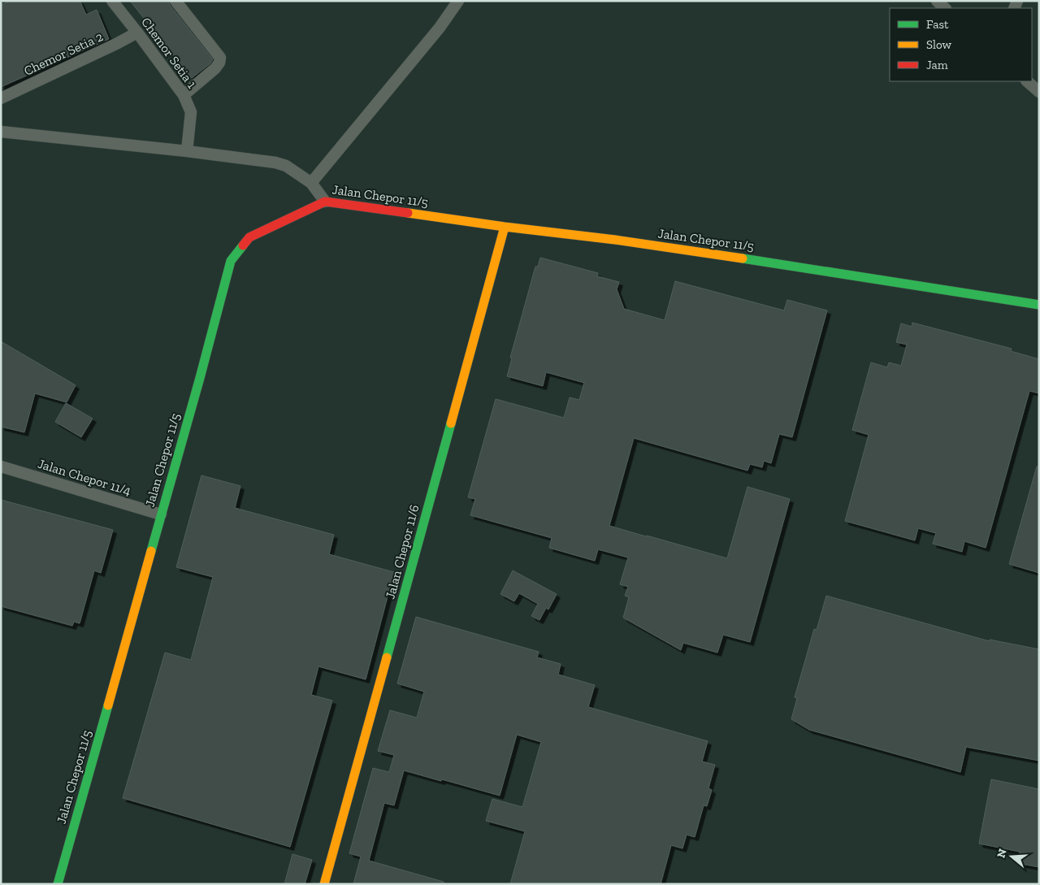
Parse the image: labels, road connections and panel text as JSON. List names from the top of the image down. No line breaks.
{"streets":{"street":["Chemor Setia 1","Chemor Setia 2","Jalan Chepor 11/5","Jalan Chepor 11/4","Jalan Chepor 11/6"]},"crossings":[["Chemor Setia 1","Chemor Setia 2"],["Jalan Chepor 11/5","Jalan Chepor 11/4"],["Jalan Chepor 11/5","Jalan Chepor 11/6"]],"legend":["Fast","Slow","Jam"],"north":"left"}
